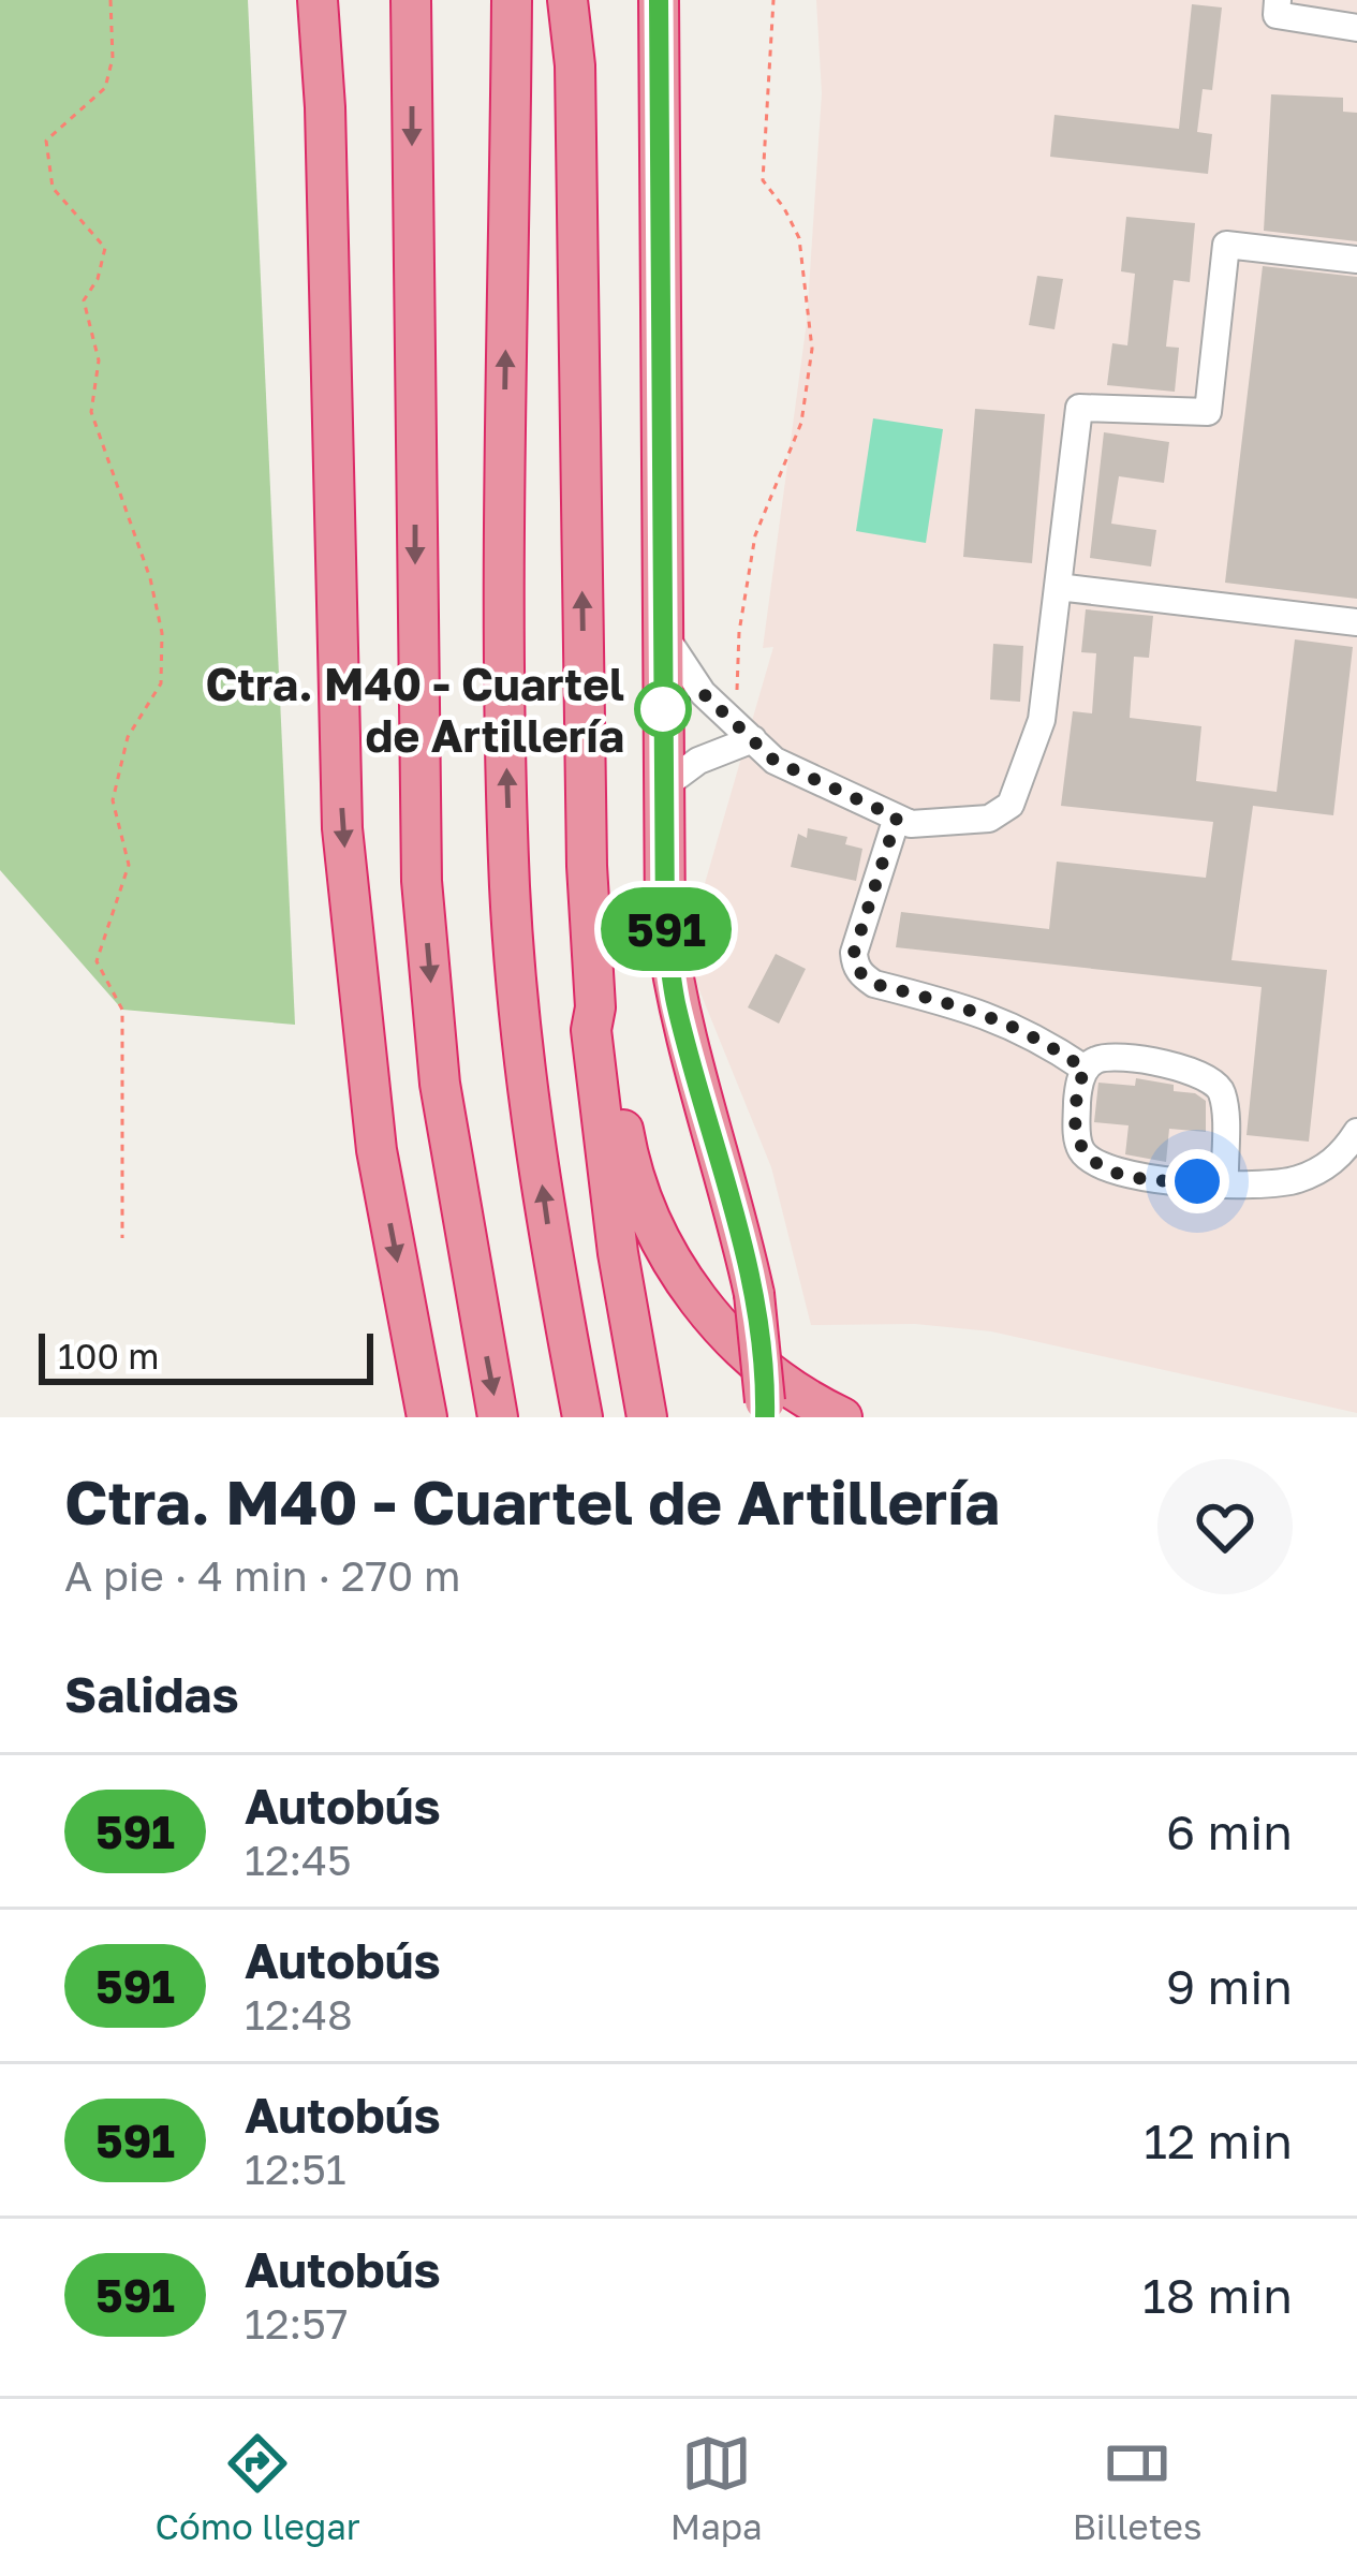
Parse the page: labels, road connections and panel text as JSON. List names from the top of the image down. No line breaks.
{"places":["Ctra. M40 - Cuartel de Artillería"],"lines":["bus line 591"],"scale_bar":"100 m","page":{"on_map":"591","scale":"100 m","heading":[["Ctra. M40 - Cuartel de Artillería","A pie · 4 min · 270 m"],"Salidas"],"list":[{"mark":"591","name":"Autobús","note":"12:45","value":"6 min"},{"mark":"591","name":"Autobús","note":"12:48","value":"9 min"},{"mark":"591","name":"Autobús","note":"12:51","value":"12 min"},{"mark":"591","name":"Autobús","note":"12:57","value":"18 min"}],"tabs":["Cómo llegar","Mapa","Billetes"]}}
